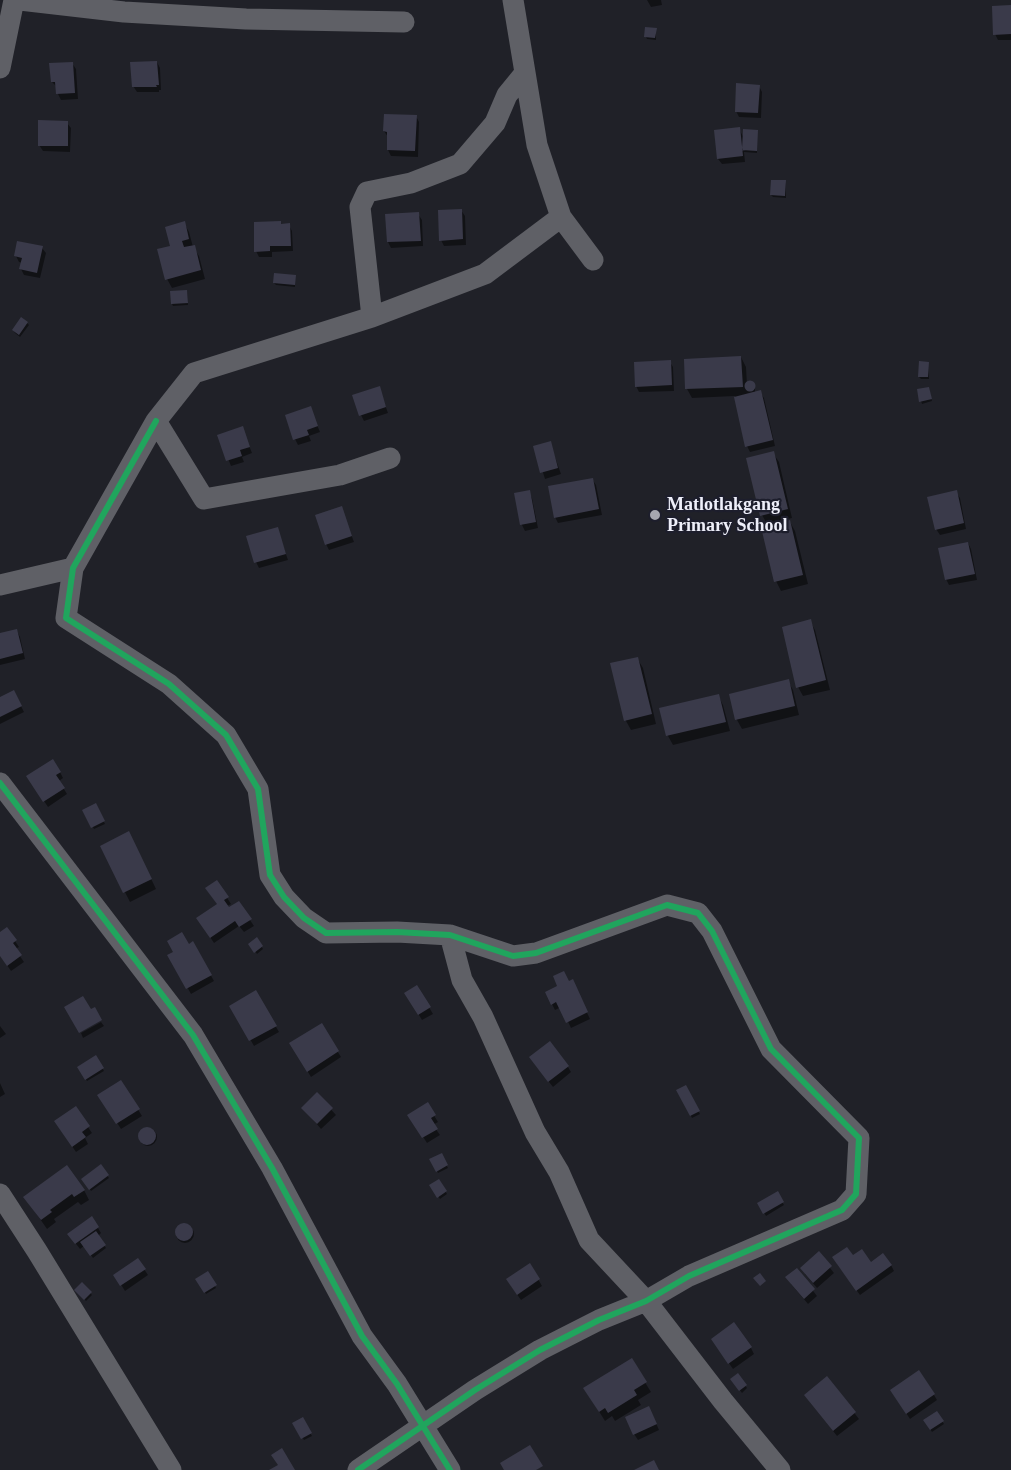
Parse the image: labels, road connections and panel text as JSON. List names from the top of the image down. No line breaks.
{"places":["Matlotlakgang Primary School"]}
